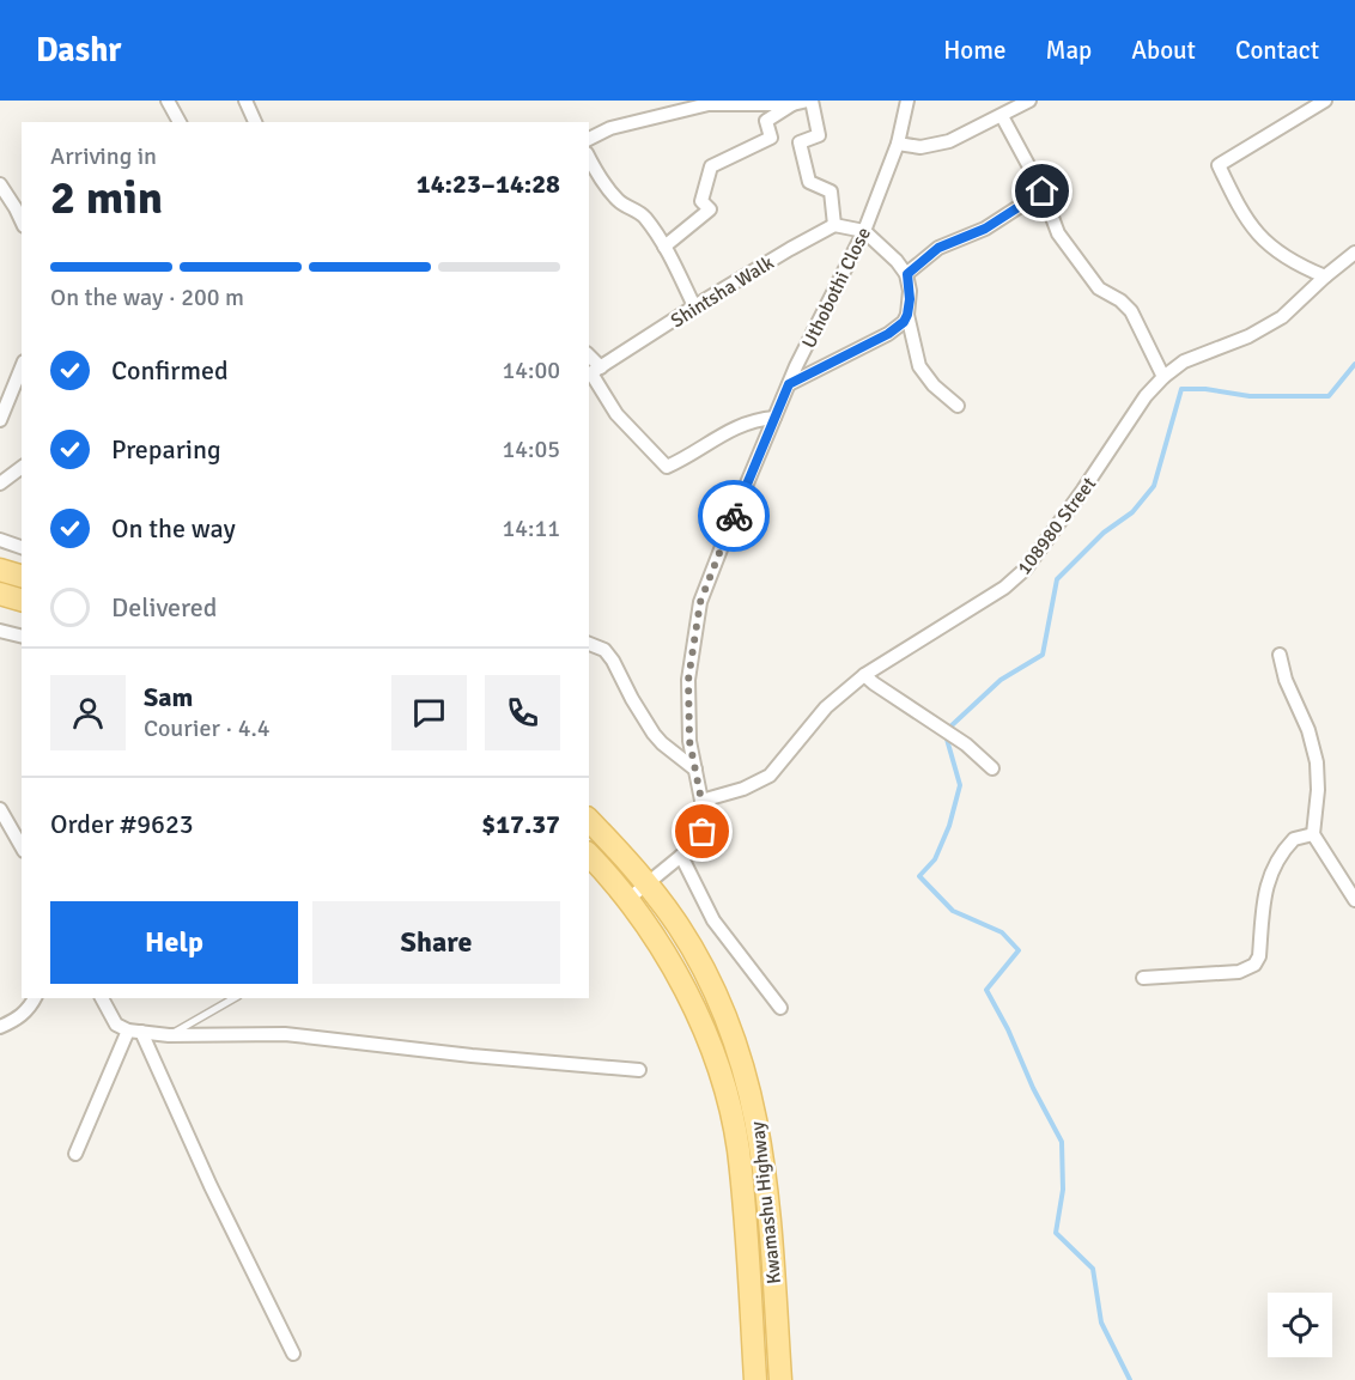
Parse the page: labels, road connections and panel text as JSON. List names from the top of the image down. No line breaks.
{"streets":{"main road":["Kwamashu Highway"],"street":["Uthobothi Close","Shintsha Walk","108980 Street"]},"crossings":[["Uthobothi Close","108980 Street"],["Uthobothi Close","Kwamashu Highway"]],"page":{"header":"Dashr","nav":["Home","Map","About","Contact"],"heading":["2 min","Arriving in","14:23–14:28"],"panel":["Sam","Courier · 4.4","Order #9623","$17.37"],"bar":"On the way · 200 m","list":[["Confirmed","14:00"],["Preparing","14:05"],["On the way","14:11"],"Delivered"],"buttons":["Help","Share"]}}
